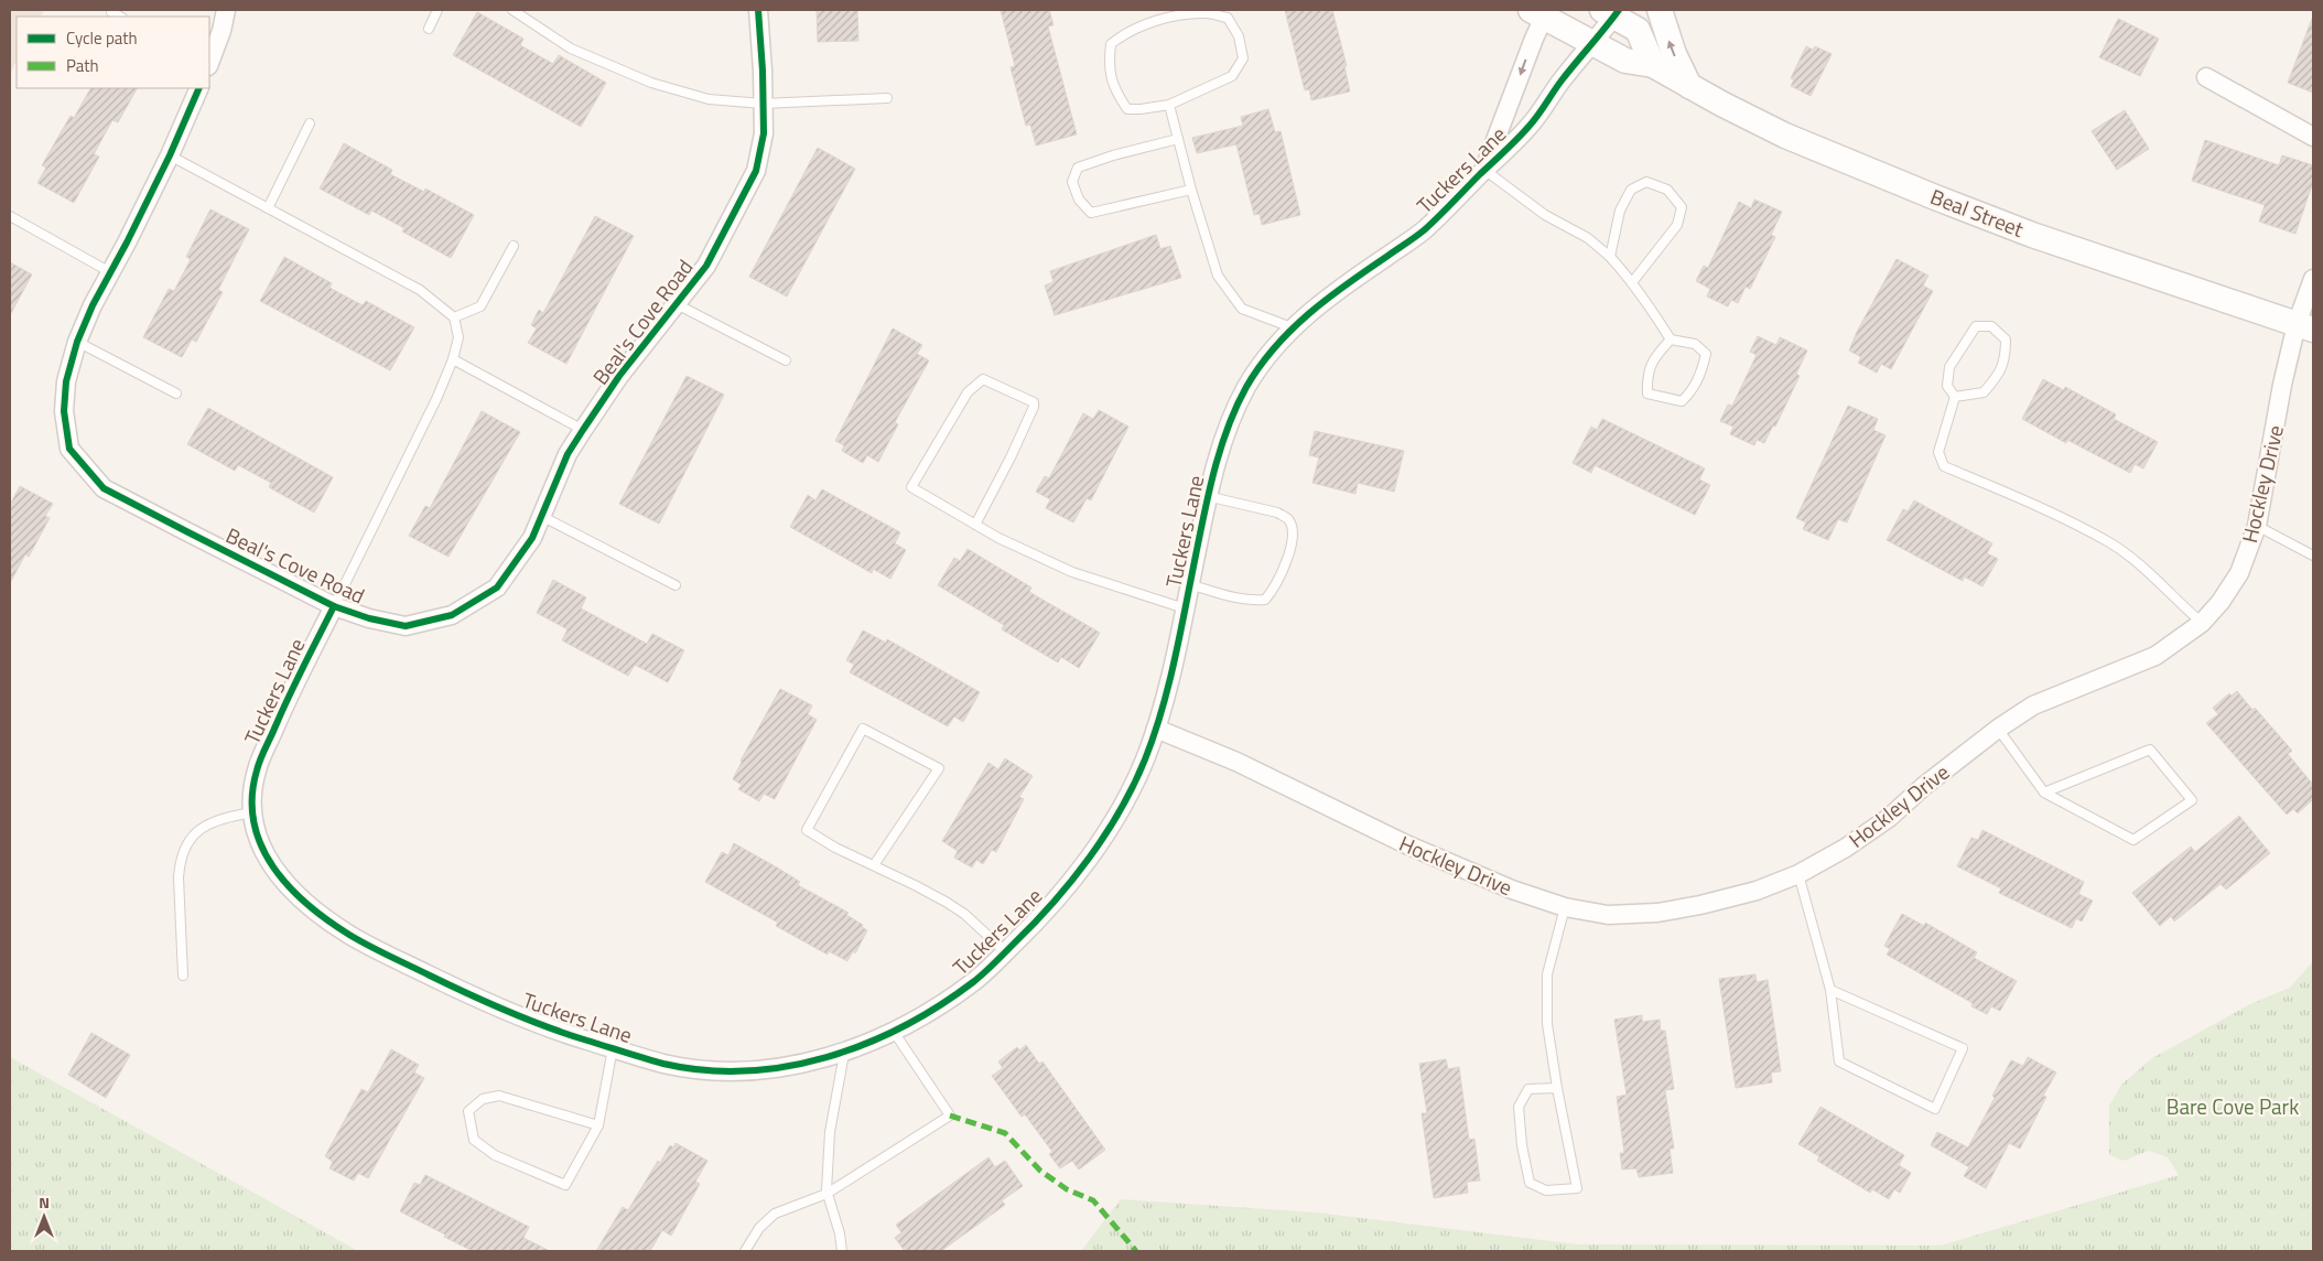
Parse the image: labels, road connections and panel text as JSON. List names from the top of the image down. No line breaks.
{"streets":{"street":["Tuckers Lane","Beal Street","Beal's Cove Road","Hockley Drive"]},"crossings":[["Tuckers Lane","Beal Street"],["Tuckers Lane","Beal's Cove Road"],["Tuckers Lane","Hockley Drive"],["Beal Street","Hockley Drive"]],"parks":["Bare Cove Park"],"legend":["Cycle path","Path"],"north":"top"}
